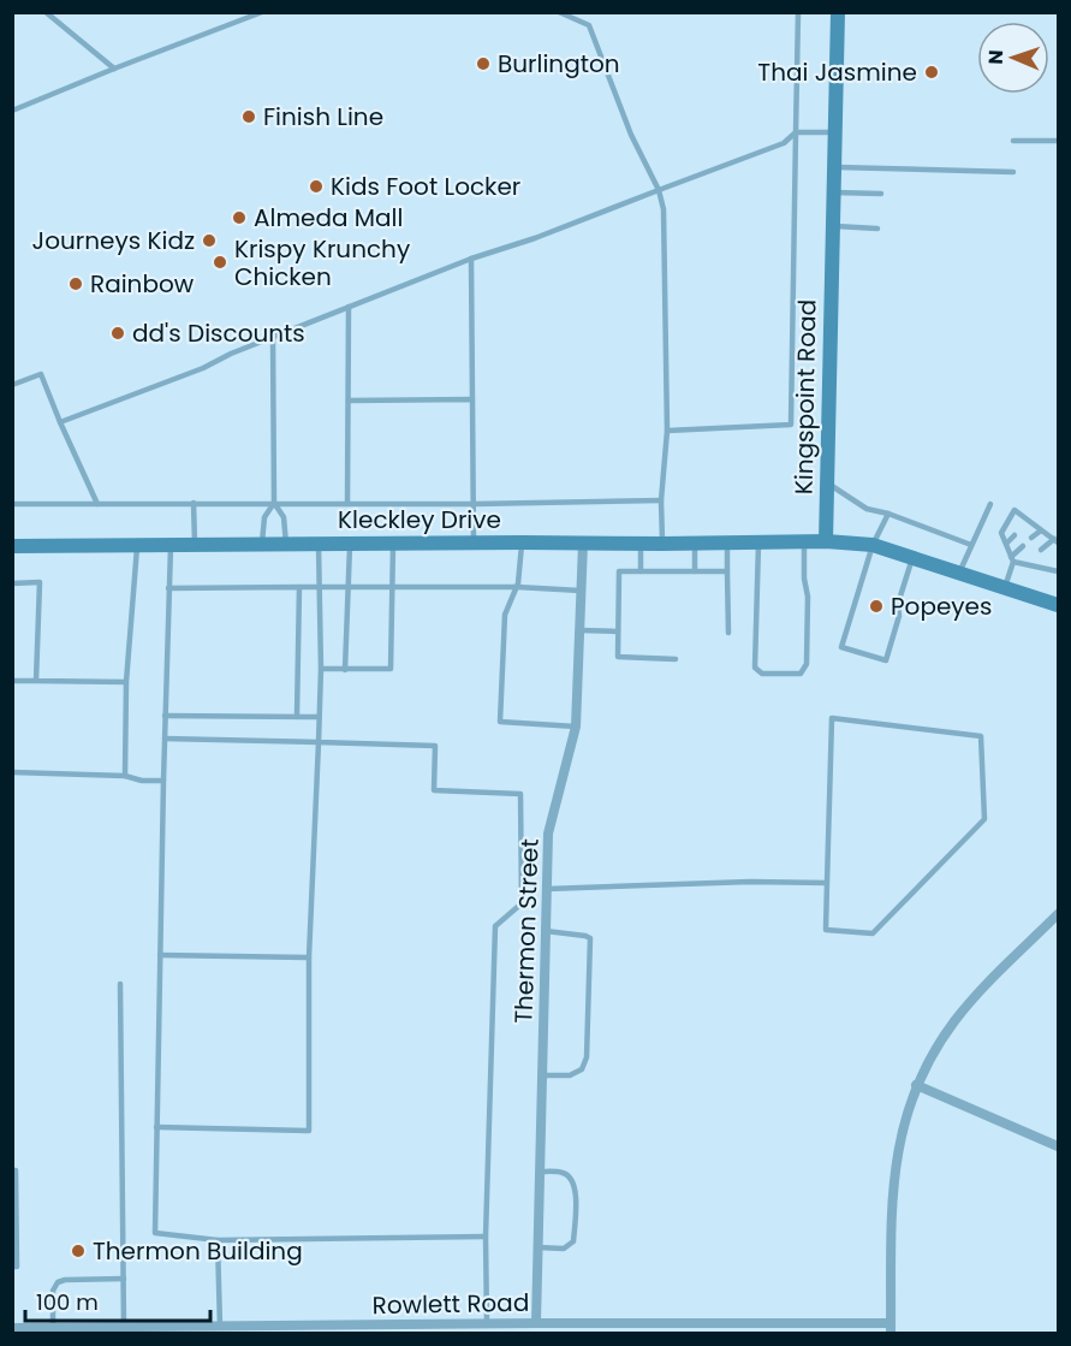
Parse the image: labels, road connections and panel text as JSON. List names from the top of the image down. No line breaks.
{"streets":{"street":["Kingspoint Road","Kleckley Drive","Thermon Street","Rowlett Road"]},"crossings":[["Kingspoint Road","Kleckley Drive"],["Kleckley Drive","Thermon Street"],["Thermon Street","Rowlett Road"]],"places":["Burlington","Thai Jasmine","Finish Line","Kids Foot Locker","Almeda Mall","Journeys Kidz","Krispy Krunchy Chicken","Rainbow","dd's Discounts","Popeyes","Thermon Building"],"scale_bar":"100 m","north":"left"}
